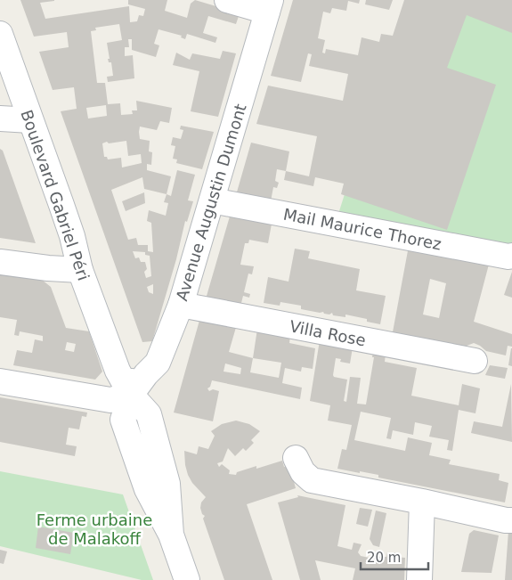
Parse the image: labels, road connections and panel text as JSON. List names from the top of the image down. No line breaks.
{"streets":{"street":["Boulevard Gabriel Péri","Avenue Augustin Dumont","Mail Maurice Thorez","Villa Rose"]},"crossings":[["Boulevard Gabriel Péri","Avenue Augustin Dumont"],["Avenue Augustin Dumont","Mail Maurice Thorez"],["Avenue Augustin Dumont","Villa Rose"]],"parks":["Ferme urbaine de Malakoff"],"scale_bar":"20 m"}
